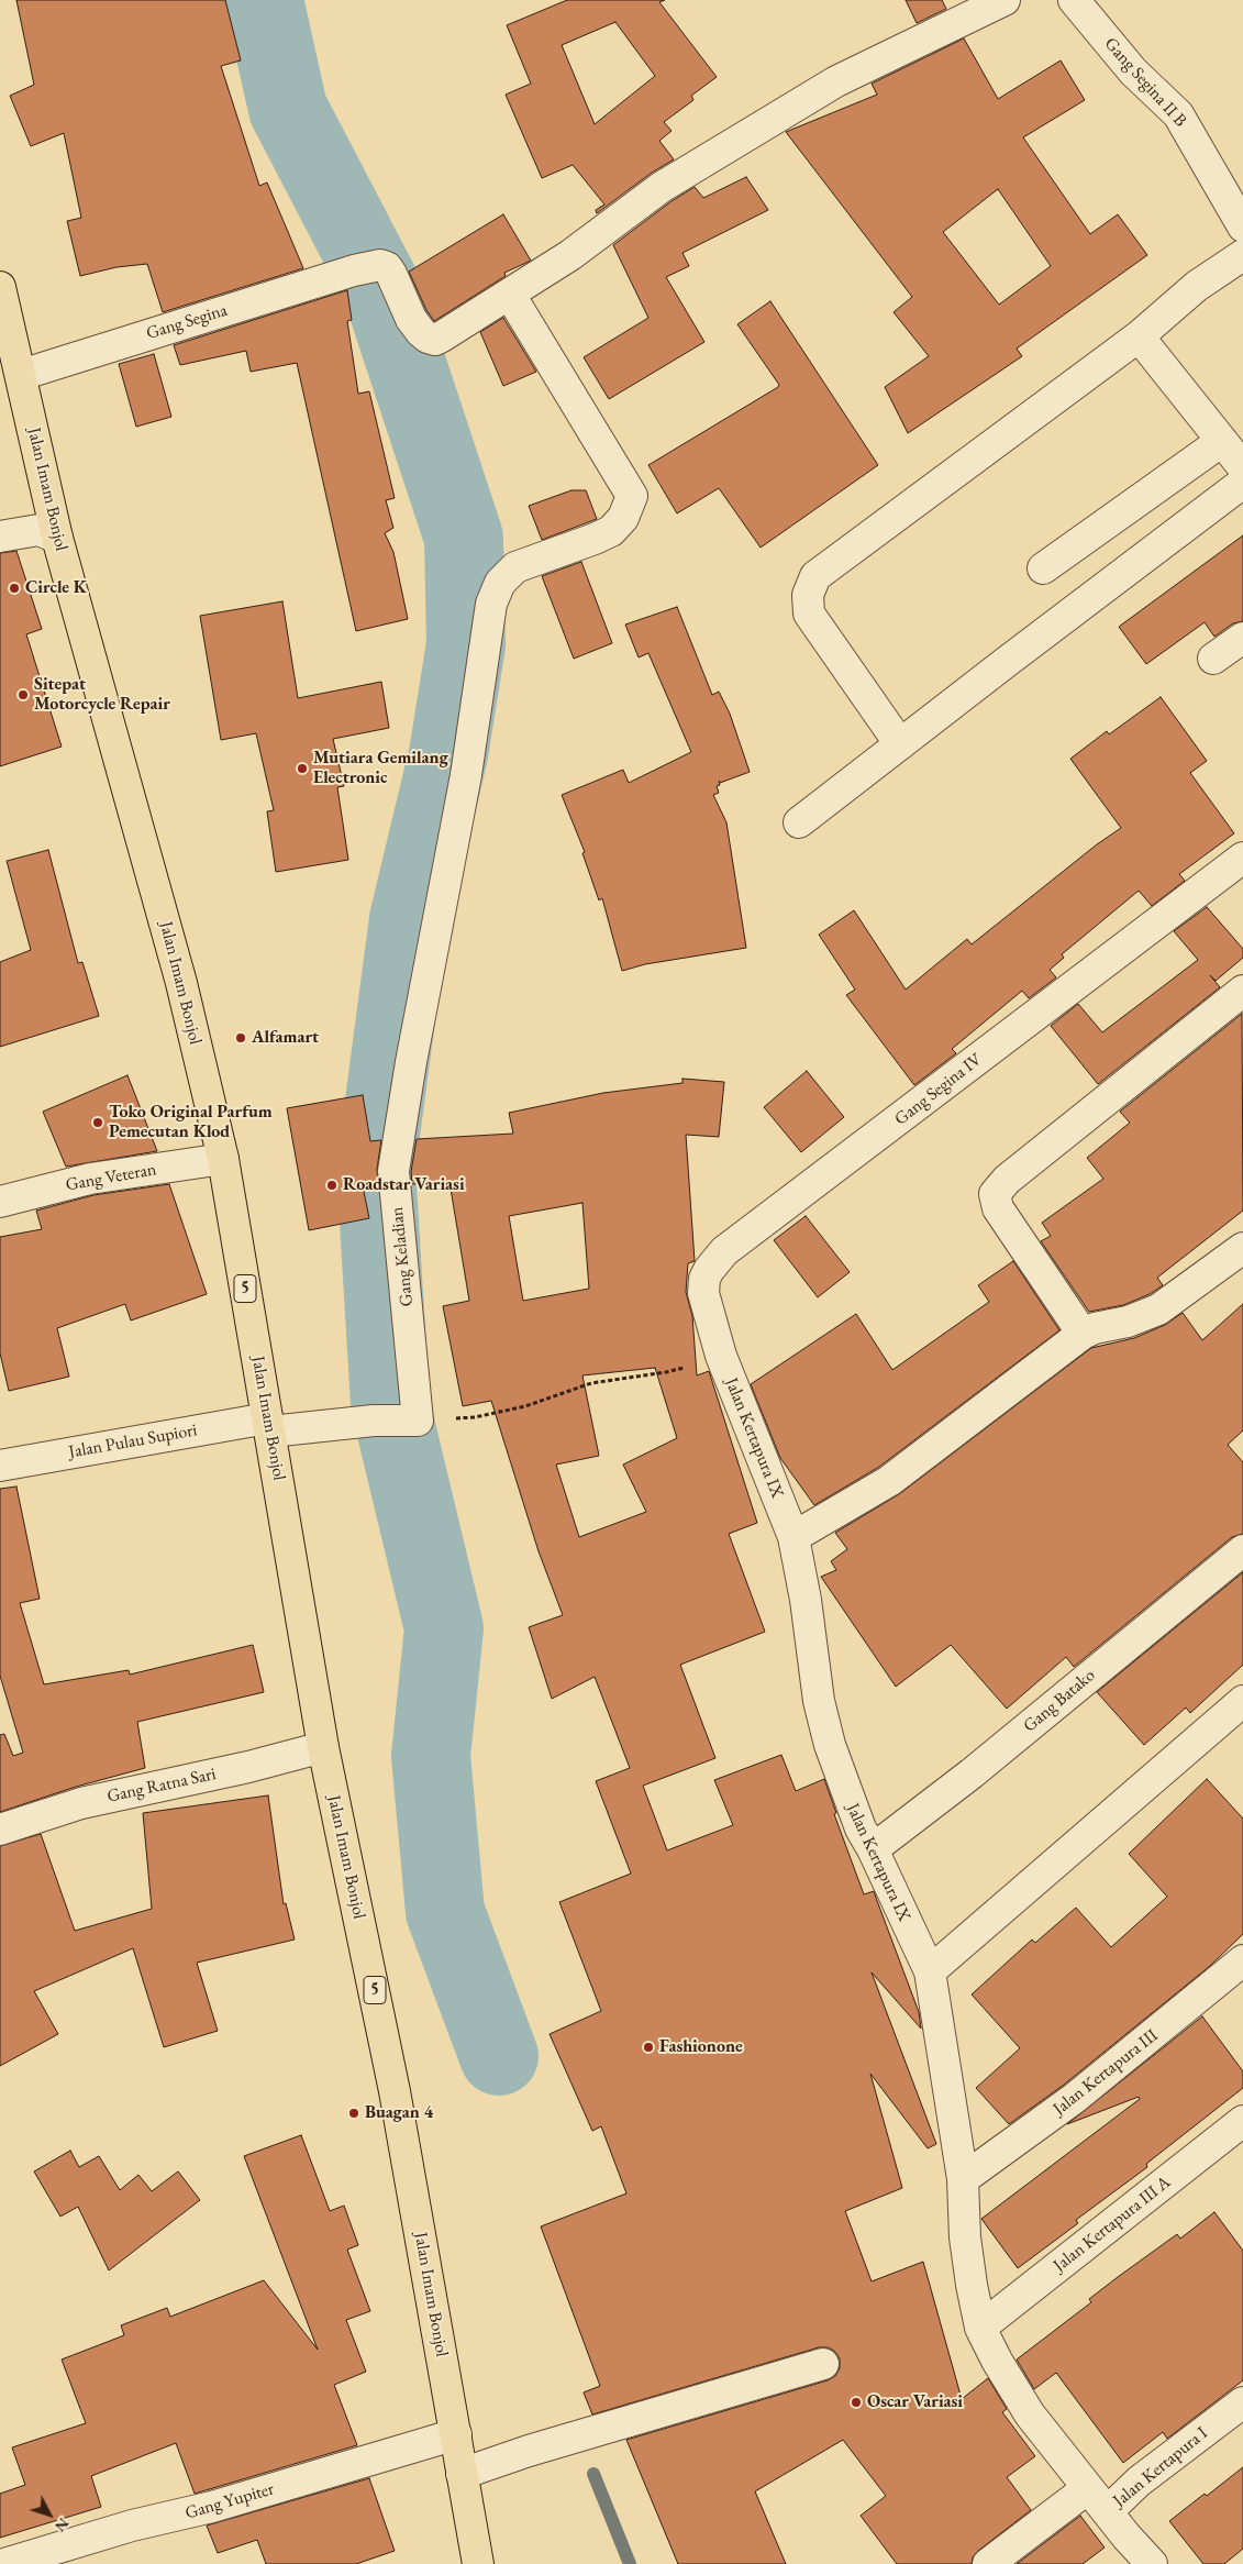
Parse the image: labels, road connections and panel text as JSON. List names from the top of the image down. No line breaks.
{"streets":{"highway":["Jalan Imam Bonjol","5"],"street":["Gang Segina II B","Gang Segina","Gang Segina IV","Gang Veteran","Gang Keladian","Jalan Kertapura IX","Jalan Pulau Supiori","Gang Batako","Gang Ratna Sari","Jalan Kertapura III","Jalan Kertapura III A","Jalan Kertapura I","Gang Yupiter"]},"crossings":[["Gang Segina","Jalan Imam Bonjol"],["Gang Segina","Gang Keladian"],["Jalan Imam Bonjol","Gang Veteran"],["Jalan Imam Bonjol","Jalan Pulau Supiori"],["Jalan Imam Bonjol","Gang Ratna Sari"],["Jalan Imam Bonjol","Gang Yupiter"],["Gang Segina IV","Jalan Kertapura IX"],["Jalan Kertapura IX","Gang Batako"],["Jalan Kertapura IX","Jalan Kertapura III"],["Jalan Kertapura IX","Jalan Kertapura III A"],["Jalan Kertapura IX","Jalan Kertapura I"]],"places":["Circle K","Sitepat Motorcycle Repair","Mutiara Gemilang Electronic","Alfamart","Toko Original Parfum Pemecutan Klod","Roadstar Variasi","Fashionone","Buagan 4","Oscar Variasi"],"north":"bottom right"}
